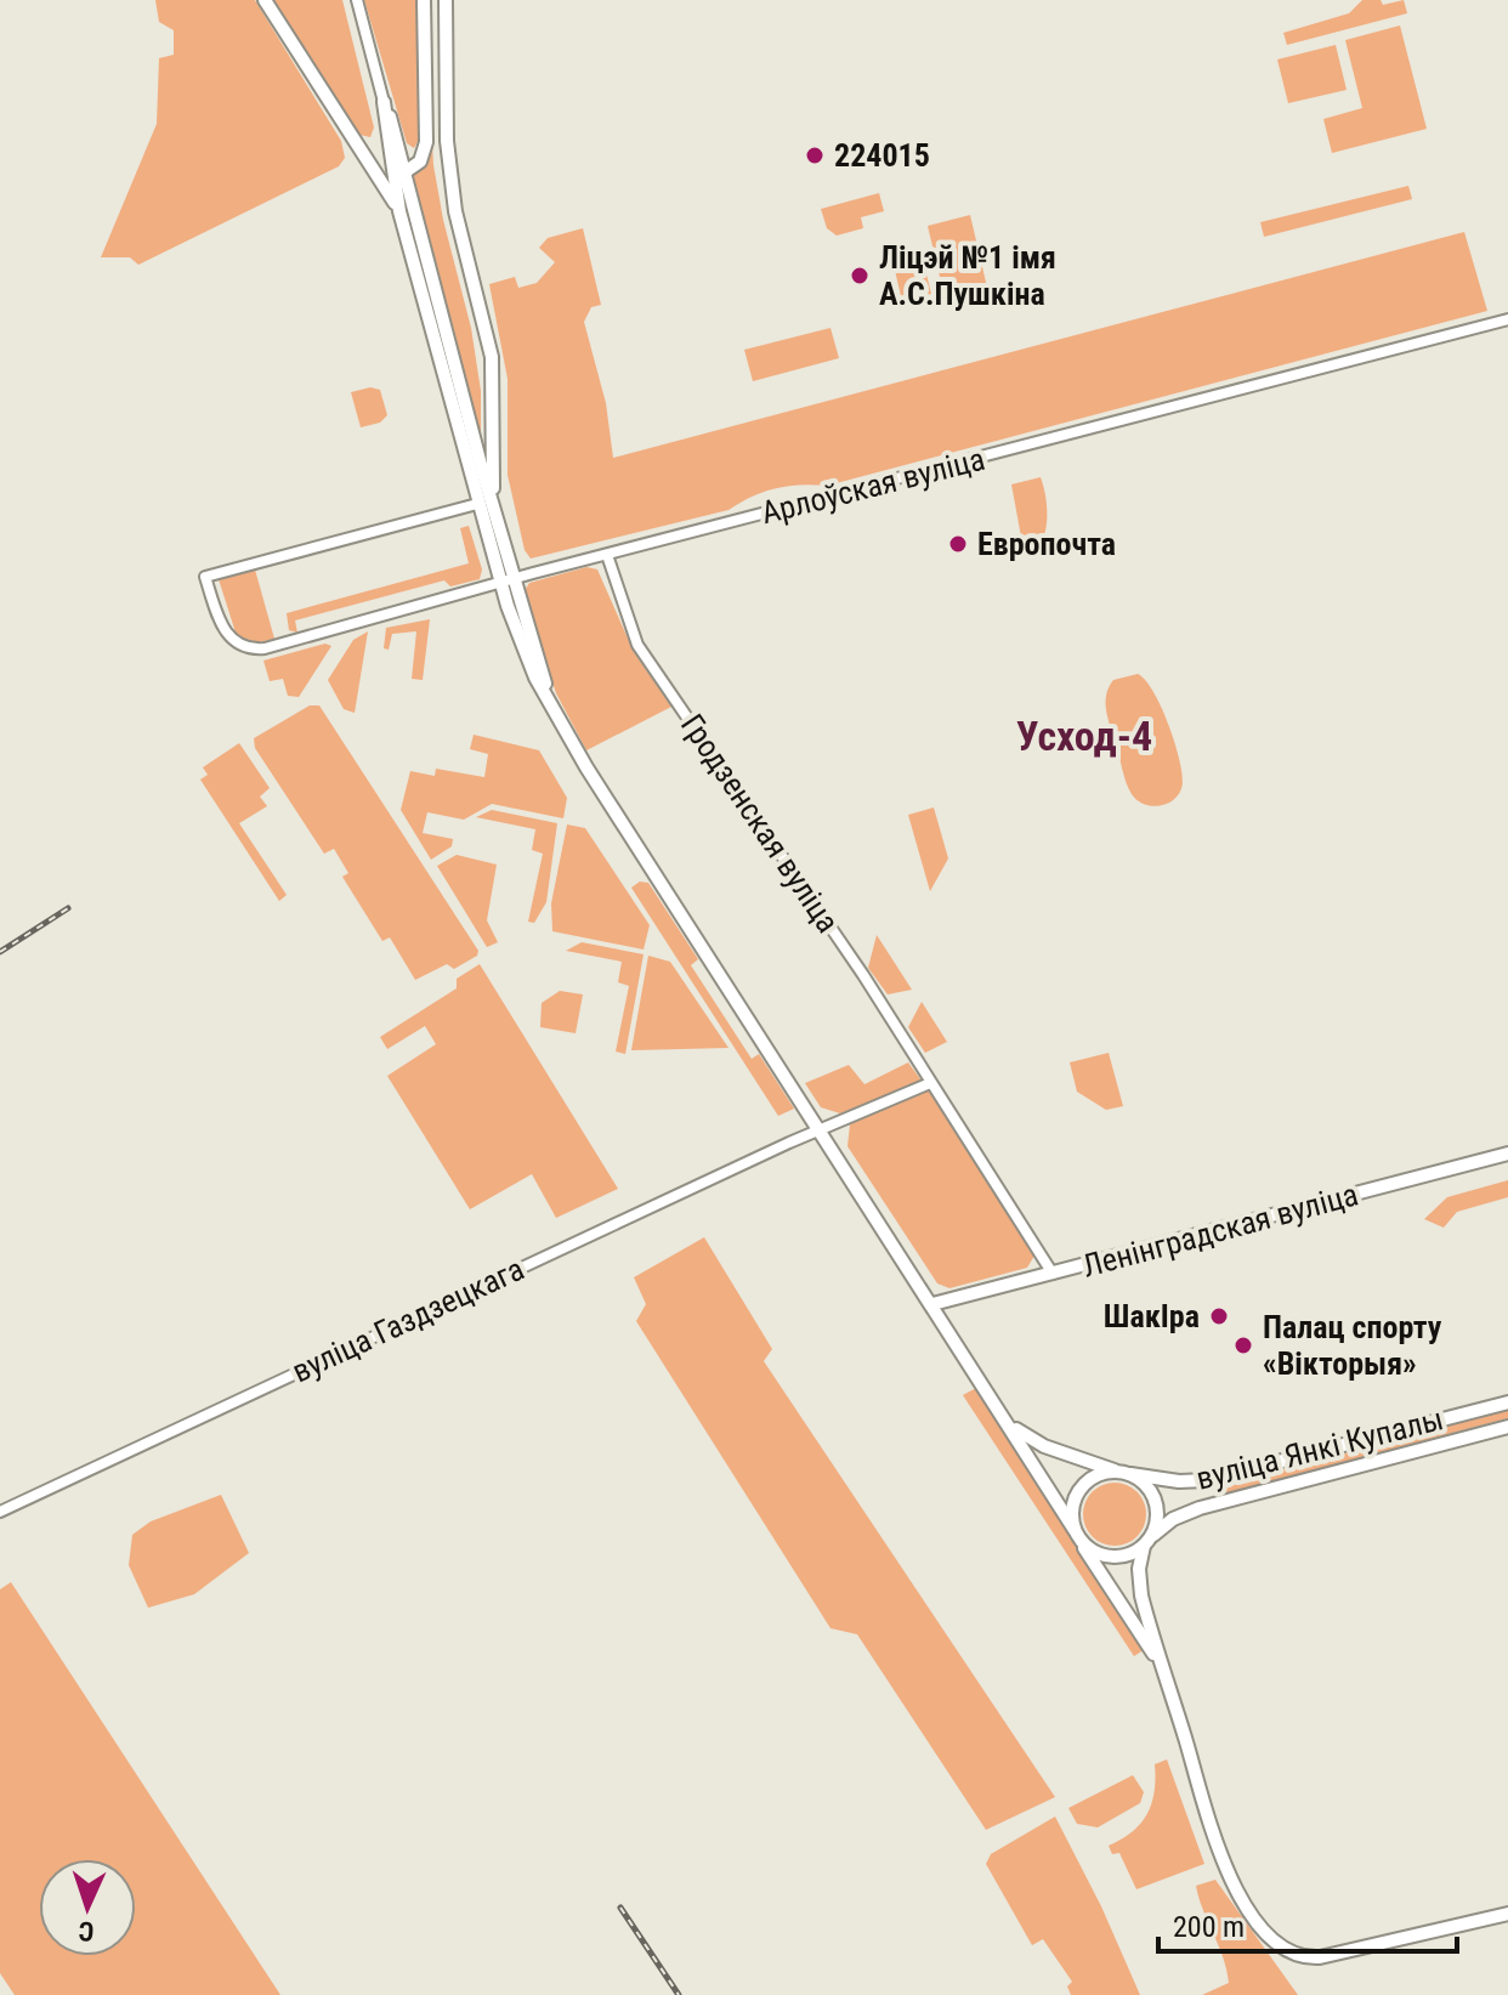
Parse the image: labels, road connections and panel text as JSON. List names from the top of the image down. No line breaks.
{"streets":{"main road":["Ленінградская вуліца","вуліца Янкі Купалы"],"street":["Арлоўская вуліца","Гродзенская вуліца","вуліца Газдзецкага"]},"crossings":[["Арлоўская вуліца","Гродзенская вуліца"],["Гродзенская вуліца","Ленінградская вуліца"]],"districts":["Усход-4"],"places":["224015","Ліцэй №1 імя А.С.Пушкіна","Европочта","ШакІра","Палац спорту «Вікторыя»"],"scale_bar":"200 m","north":"bottom"}
